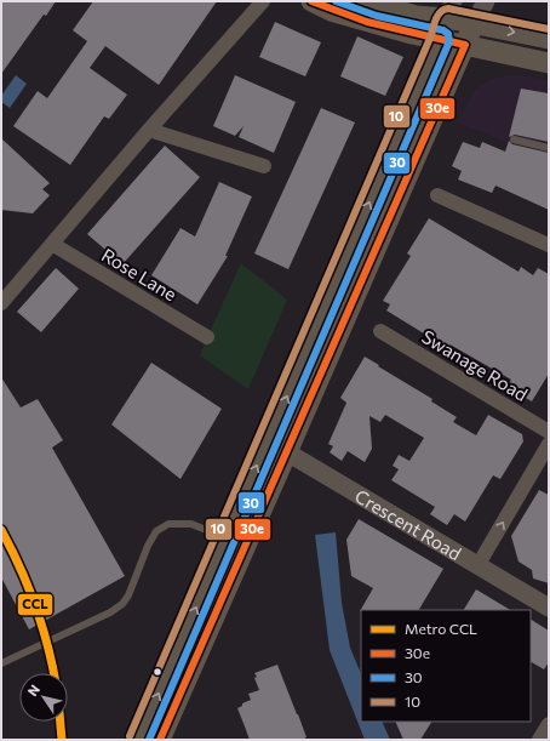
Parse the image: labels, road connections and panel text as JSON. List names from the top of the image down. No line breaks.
{"streets":{"street":["Rose Lane","Swanage Road","Crescent Road"]},"lines":["transit line 30e","transit line 30","transit line 10","metro line CCL"],"legend":["Metro CCL","30e","30","10"],"north":"top left"}
